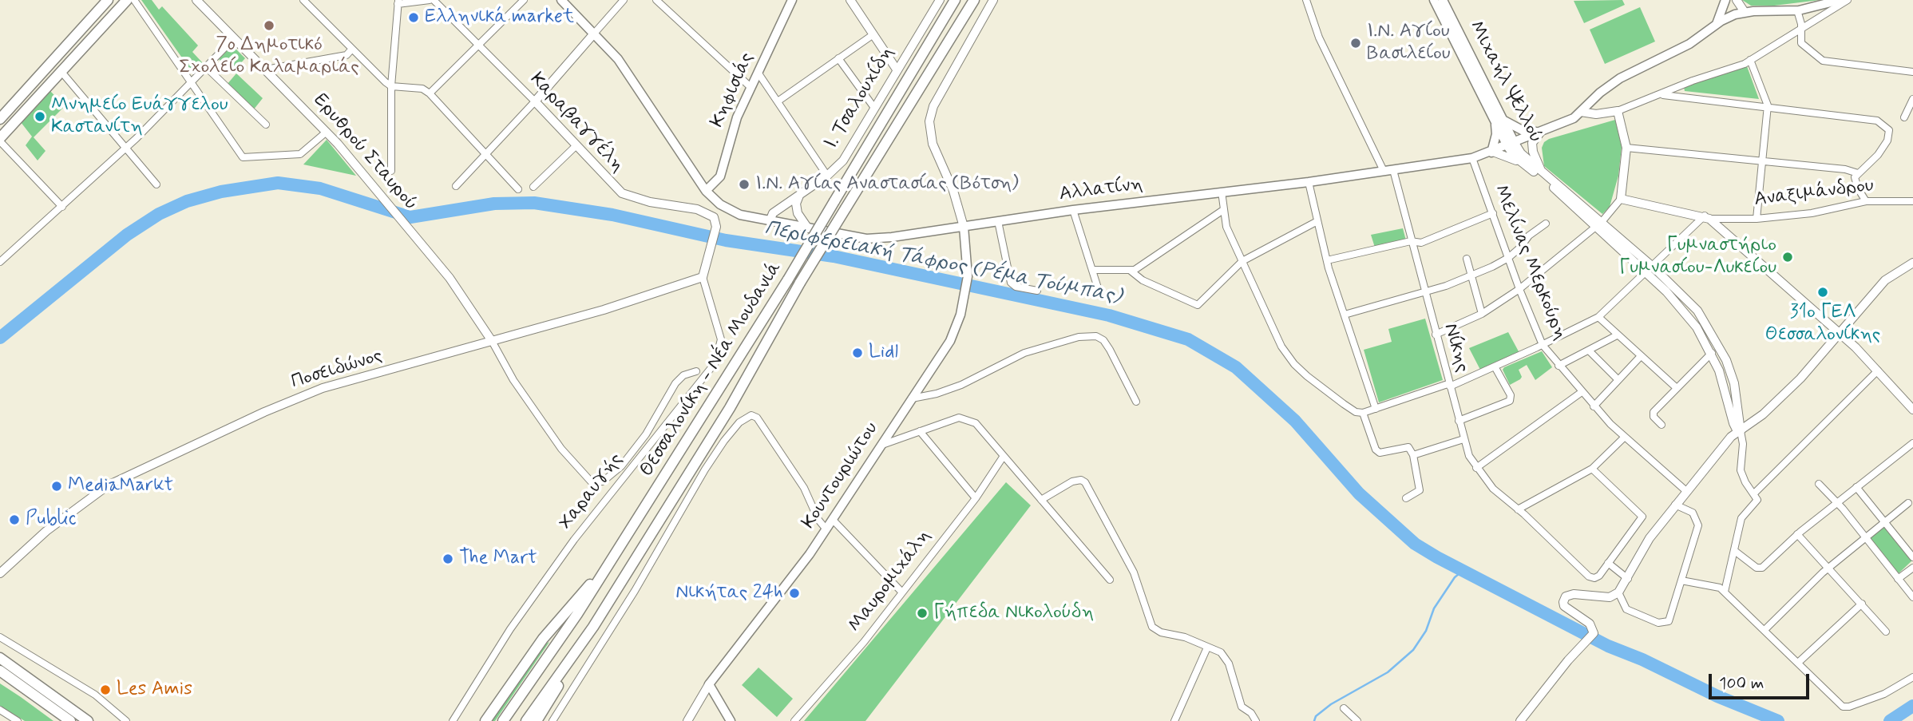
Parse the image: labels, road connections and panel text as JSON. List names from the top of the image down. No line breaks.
{"streets":{"main road":["Μιχαήλ Ψελλού","Κηφισιάς","Αλλατίνη","Θεσσαλονίκη - Νέα Μουδανιά","Κουντουριώτου"],"street":["Ι. Τσαλουχίδη","Καραβαγγέλη","Ερυθρού Σταυρού","Αναξιμάνδρου","Μελίνας Μερκούρη","Νίκης","Ποσειδώνος","Χαραυγής","Μαυρομιχάλη"]},"crossings":[["Μιχαήλ Ψελλού","Αλλατίνη"],["Κηφισιάς","Αλλατίνη"],["Ι. Τσαλουχίδη","Αλλατίνη"],["Καραβαγγέλη","Ποσειδώνος"],["Καραβαγγέλη","Χαραυγής"],["Ερυθρού Σταυρού","Ποσειδώνος"],["Αλλατίνη","Μελίνας Μερκούρη"],["Αλλατίνη","Νίκης"],["Αλλατίνη","Κουντουριώτου"],["Ποσειδώνος","Χαραυγής"]],"water":["Περιφερειακή Τάφρος (Ρέμα Τούμπας)"],"places":["Ελληνικά market","7o Δημοτικό Σχολείο Καλαμαριάς","Ι.Ν. Αγίου Βασιλείου","Μνημείο Ευάγγελου Καστανίτη","Ι.Ν. Αγίας Αναστασίας (Βότση)","Γυμναστήριο Γυμνασίου-Λυκείου","31ο ΓΕΛ Θεσσαλονίκης","Lidl","MediaMarkt","Public","The Mart","Νικήτας 24h","Γήπεδα Νικολούδη","Les Amis"],"scale_bar":"100 m"}
